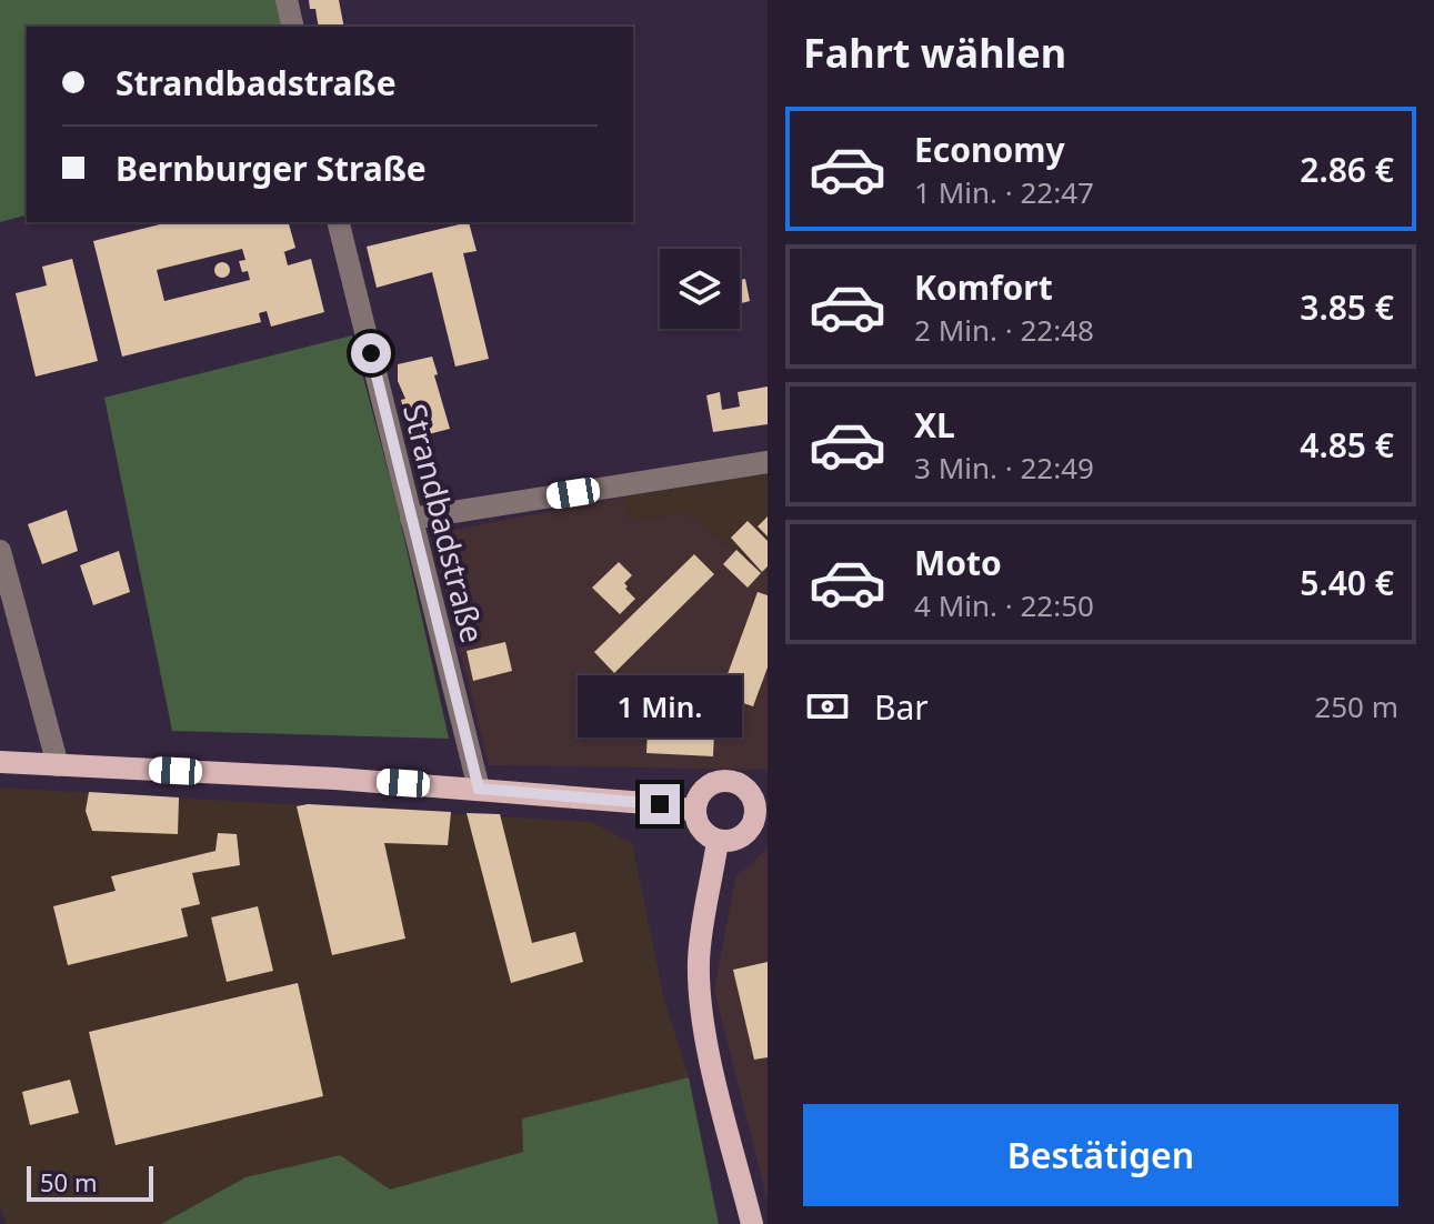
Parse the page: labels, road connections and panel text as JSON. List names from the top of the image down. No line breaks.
{"streets":{"street":["Strandbadstraße"]},"scale_bar":"50 m","page":{"heading":"Fahrt wählen","banner":["Strandbadstraße","Bernburger Straße"],"list":[{"name":"Economy","note":"1 Min. · 22:47","value":"2.86 €"},{"name":"Komfort","note":"2 Min. · 22:48","value":"3.85 €"},{"name":"XL","note":"3 Min. · 22:49","value":"4.85 €"},{"name":"Moto","note":"4 Min. · 22:50","value":"5.40 €"}],"pay":["Bar","250 m"],"bubble":"1 Min.","buttons":"Bestätigen","scale":"50 m"}}
